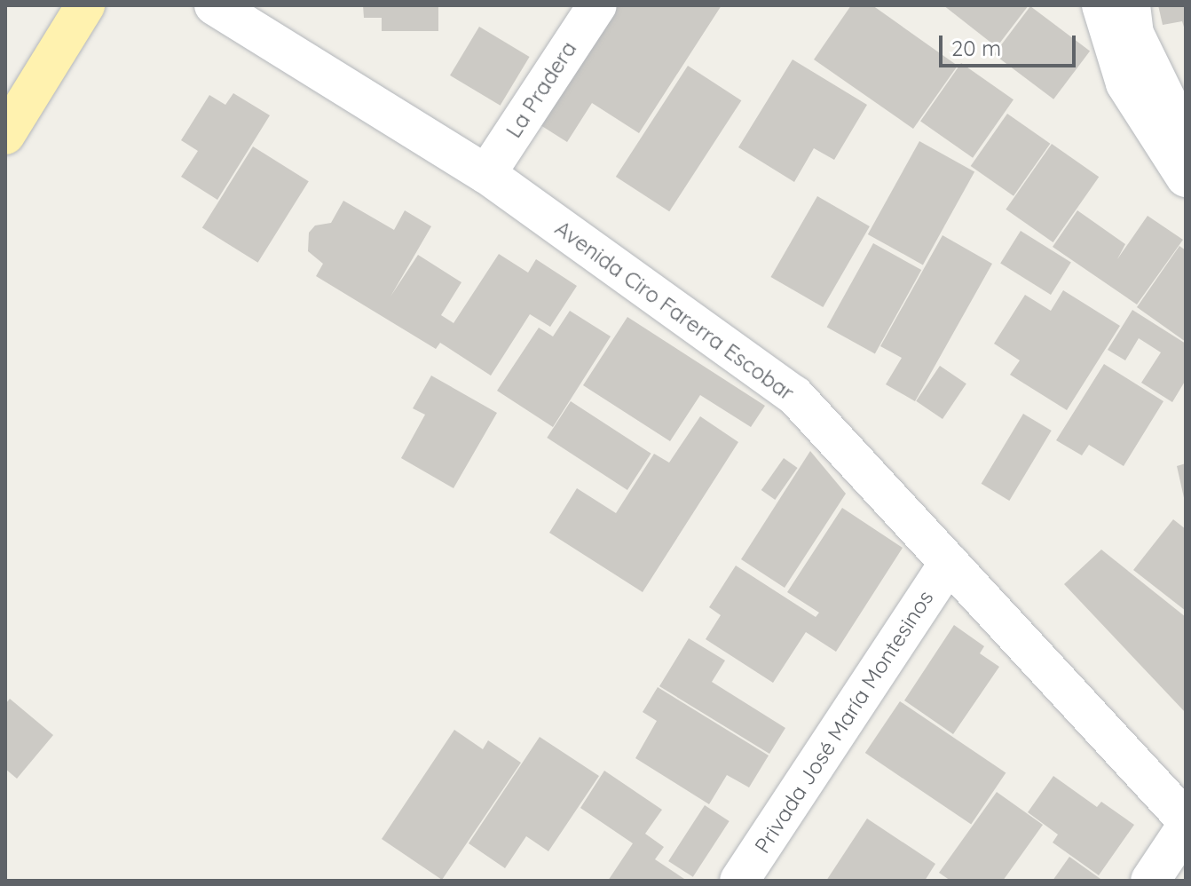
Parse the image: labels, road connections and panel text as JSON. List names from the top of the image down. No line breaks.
{"streets":{"street":["La Pradera","Avenida Ciro Farerra Escobar","Privada José María Montesinos"]},"crossings":[["La Pradera","Avenida Ciro Farerra Escobar"],["Avenida Ciro Farerra Escobar","Privada José María Montesinos"]],"scale_bar":"20 m"}
